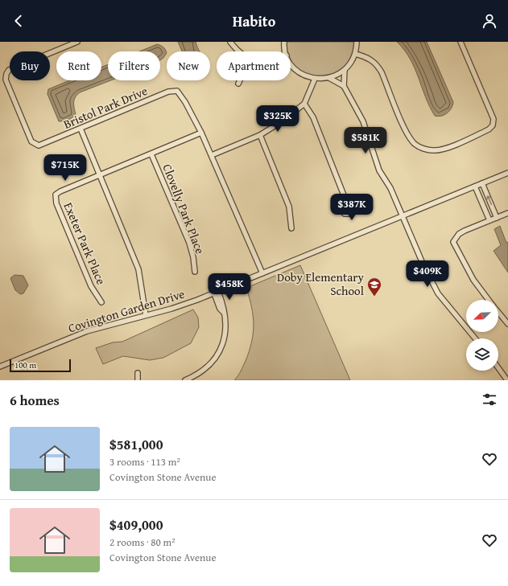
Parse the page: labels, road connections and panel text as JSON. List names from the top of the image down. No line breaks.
{"streets":{"street":["Bristol Park Drive","Clovelly Park Place","Exeter Park Place","Covington Garden Drive"]},"crossings":[["Bristol Park Drive","Exeter Park Place"],["Bristol Park Drive","Covington Garden Drive"],["Clovelly Park Place","Exeter Park Place"]],"places":{"school or university":["Doby Elementary School"]},"scale_bar":"100 m","north":"bottom left","page":{"header":"Habito","chip":["Buy","Rent","Filters","New","Apartment"],"price":["$325K","$581K","$715K","$387K","$409K","$458K"],"scale":"100 m","heading":"6 homes","list":[{"name":"$581,000","note":"3 rooms · 113 m² · Covington Stone Avenue"},{"name":"$409,000","note":"2 rooms · 80 m² · Covington Stone Avenue"}]}}
